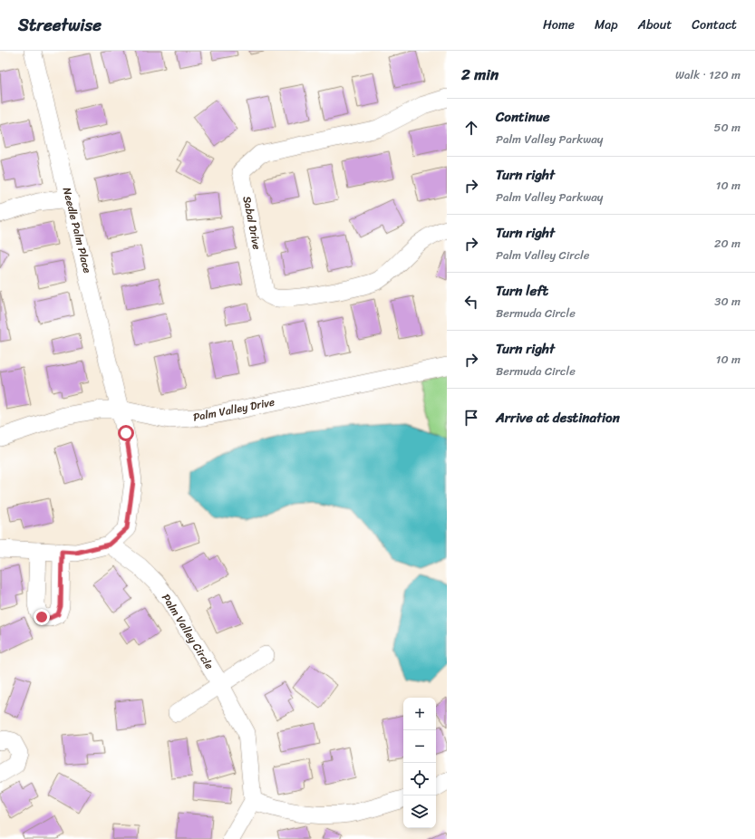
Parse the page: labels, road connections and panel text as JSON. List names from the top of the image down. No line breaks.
{"streets":{"street":["Sabal Drive","Needle Palm Place","Palm Valley Drive","Palm Valley Circle"]},"crossings":[["Needle Palm Place","Palm Valley Drive"],["Needle Palm Place","Palm Valley Circle"]],"page":{"header":"Streetwise","nav":["Home","Map","About","Contact"],"heading":["2 min","Walk · 120 m"],"list":[["Continue","Palm Valley Parkway","50 m"],["Turn right","Palm Valley Parkway","10 m"],["Turn right","Palm Valley Circle","20 m"],["Turn left","Bermuda Circle","30 m"],["Turn right","Bermuda Circle","10 m"],"Arrive at destination"],"map_buttons":["+","−"]}}
